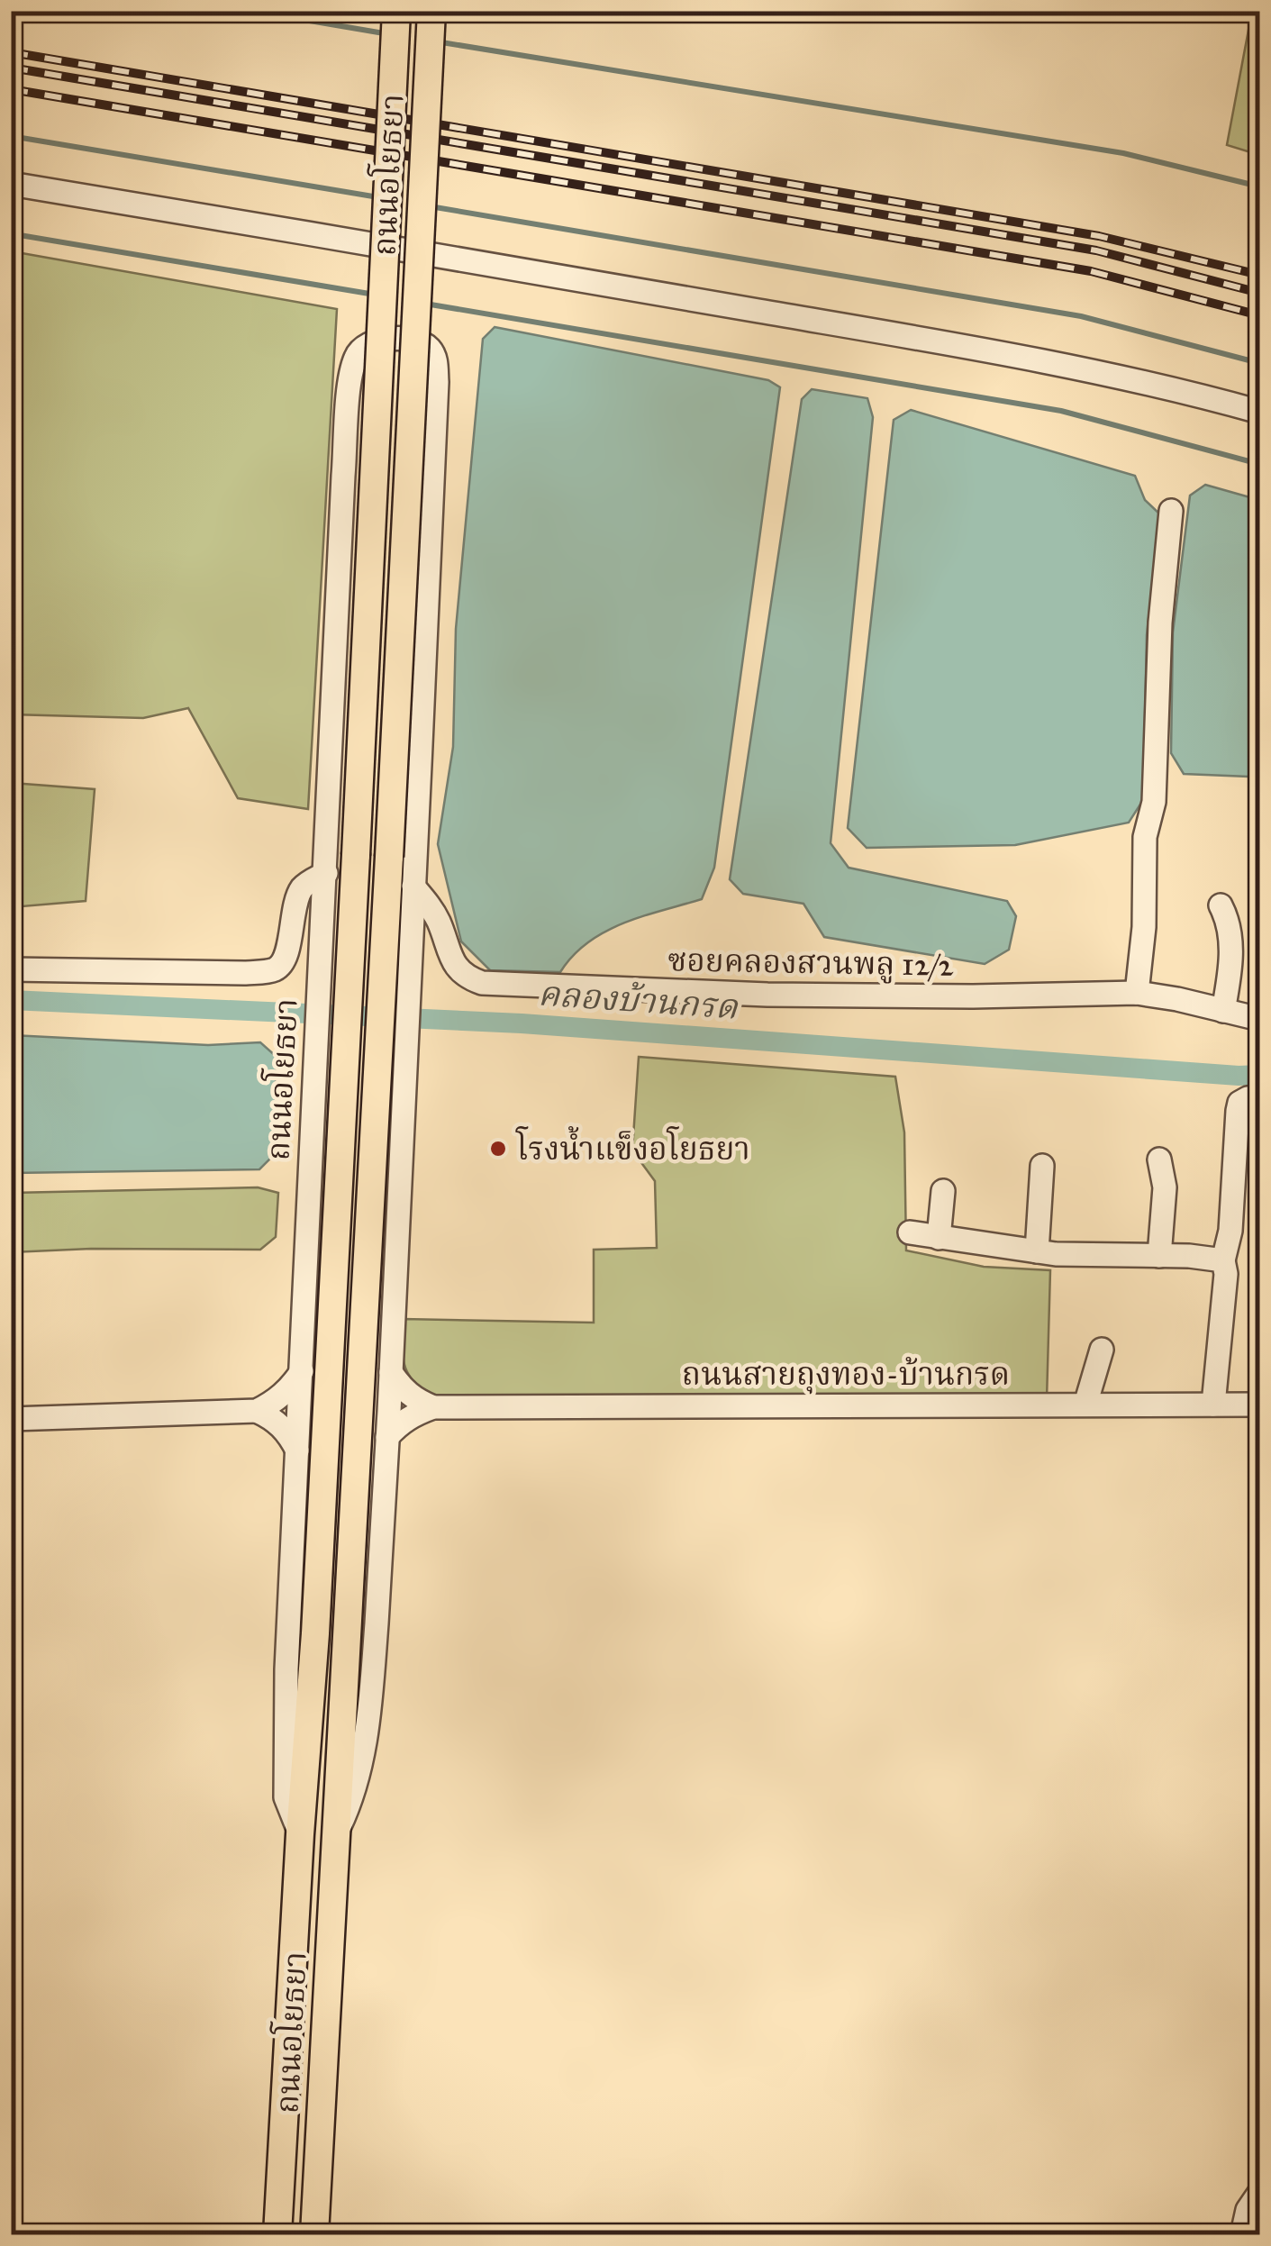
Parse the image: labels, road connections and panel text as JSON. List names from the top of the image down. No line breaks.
{"streets":{"main road":["ถนนอโยธยา"],"street":["ซอยคลองสวนพลู 12/2","ถนนสายถุงทอง-บ้านกรด"]},"crossings":[["ถนนอโยธยา","ซอยคลองสวนพลู 12/2"],["ถนนอโยธยา","ถนนสายถุงทอง-บ้านกรด"]],"water":["คลองบ้านกรด"],"places":["โรงน้ำแข็งอโยธยา"]}
